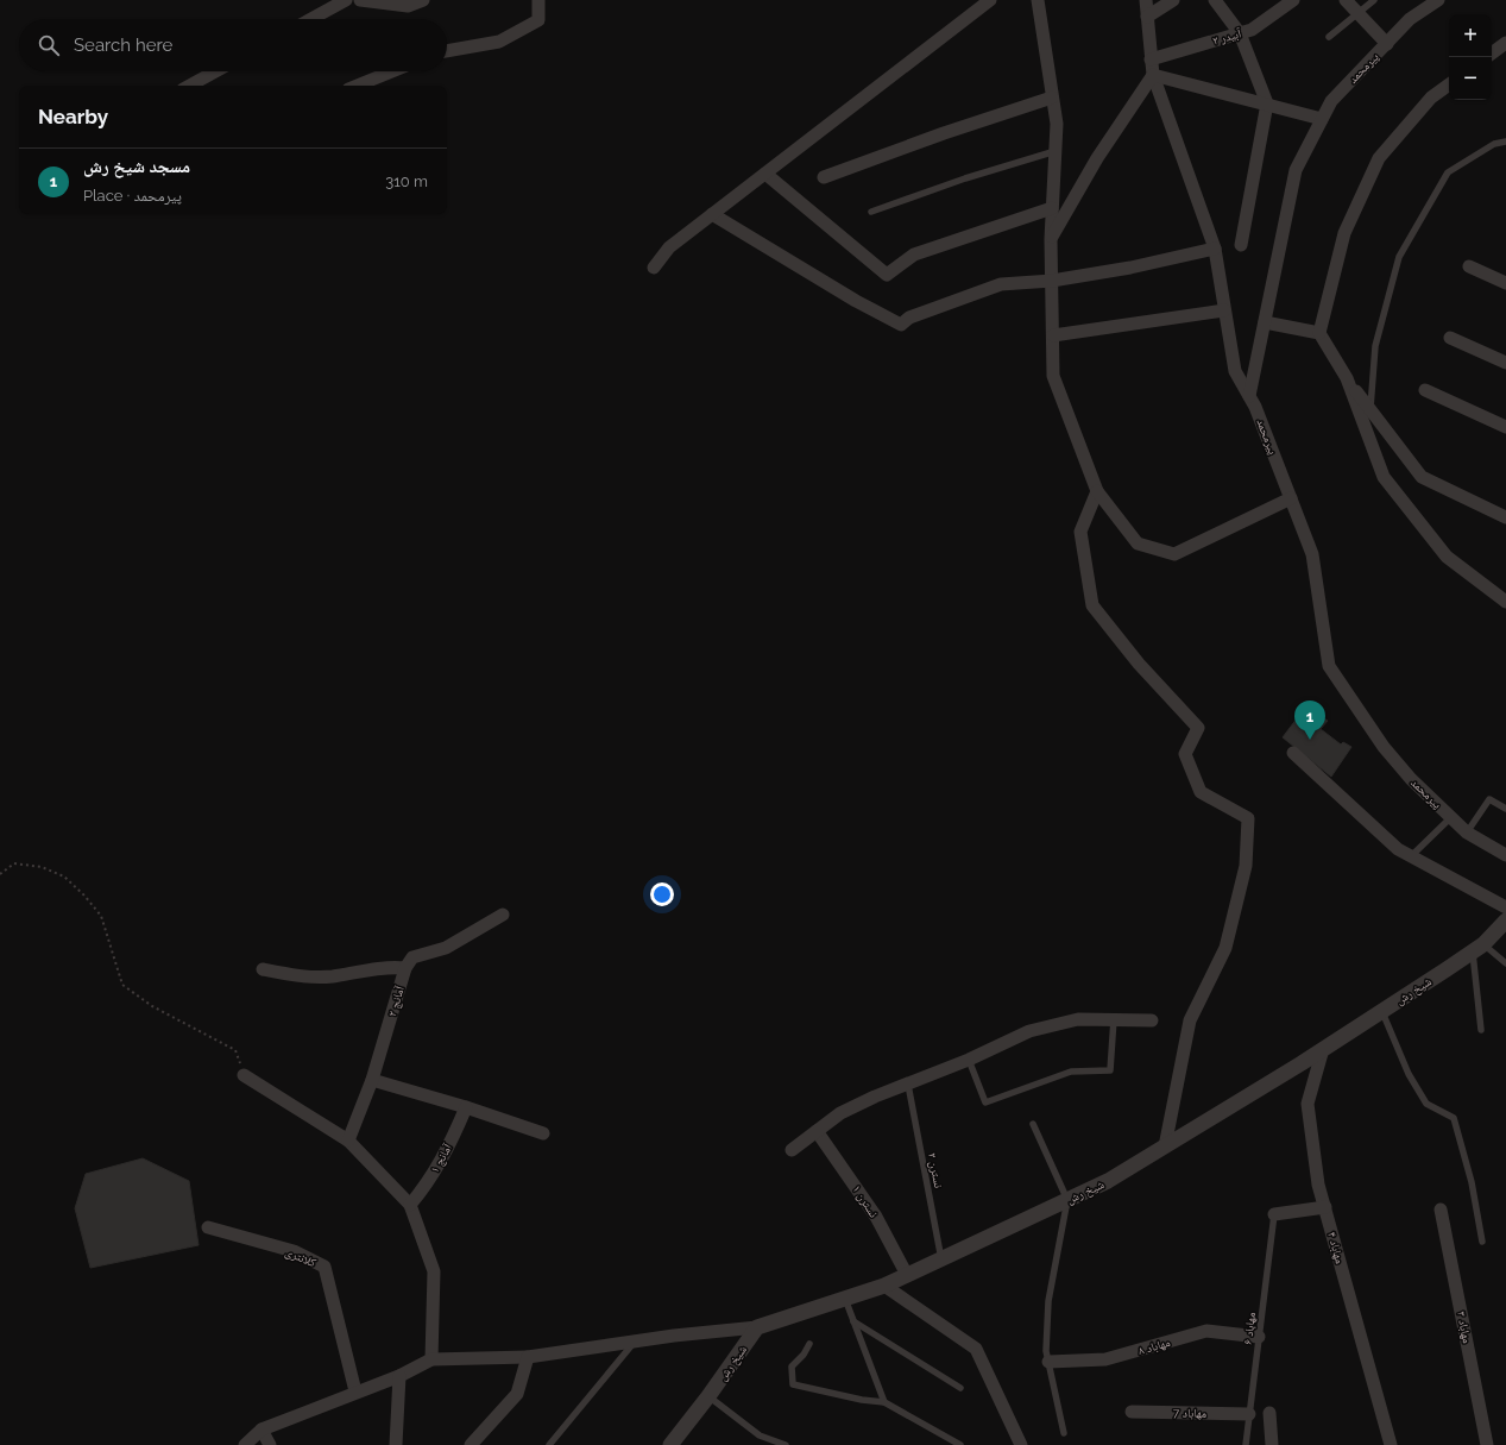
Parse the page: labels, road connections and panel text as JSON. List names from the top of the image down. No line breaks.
{"streets":{"street":["آبیدر ۲","پیرمحمد","شیخ رش","آمانج ۲","آمانج ۱","نسترن ۱","مهاباد ۴","کلانتری","مهاباد ۳","مهاباد ۸","مهاباد 7"],"lane":["نسترن ۲","مهاباد ۶"]},"crossings":[["شیخ رش","نسترن ۲"],["شیخ رش","نسترن ۱"],["شیخ رش","مهاباد ۴"],["مهاباد ۶","مهاباد ۸"],["مهاباد ۶","مهاباد 7"]],"page":{"map_buttons":["+","−"],"search":"Search here","heading":"Nearby","list":[{"mark":"1","name":"مسجد شیخ رش","note":"Place · پیرمحمد","value":"310 m"}],"pins":"1"}}
